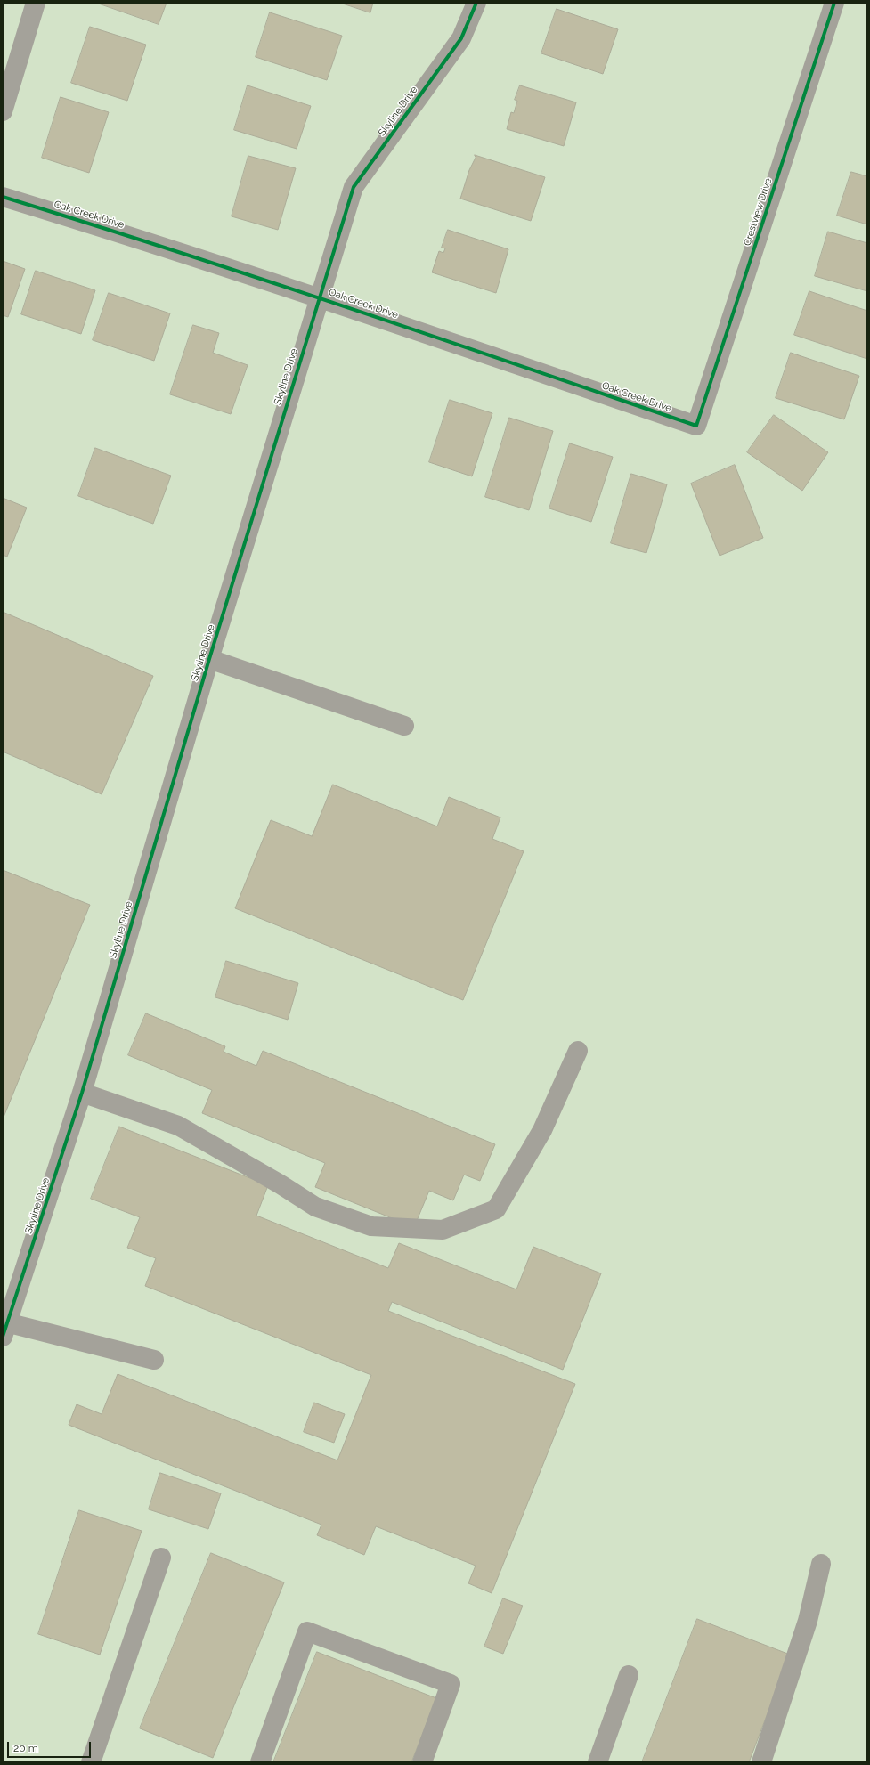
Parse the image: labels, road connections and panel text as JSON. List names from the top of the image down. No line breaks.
{"streets":{"street":["Skyline Drive","Crestview Drive","Oak Creek Drive"]},"crossings":[["Skyline Drive","Oak Creek Drive"],["Crestview Drive","Oak Creek Drive"]],"scale_bar":"20 m"}
